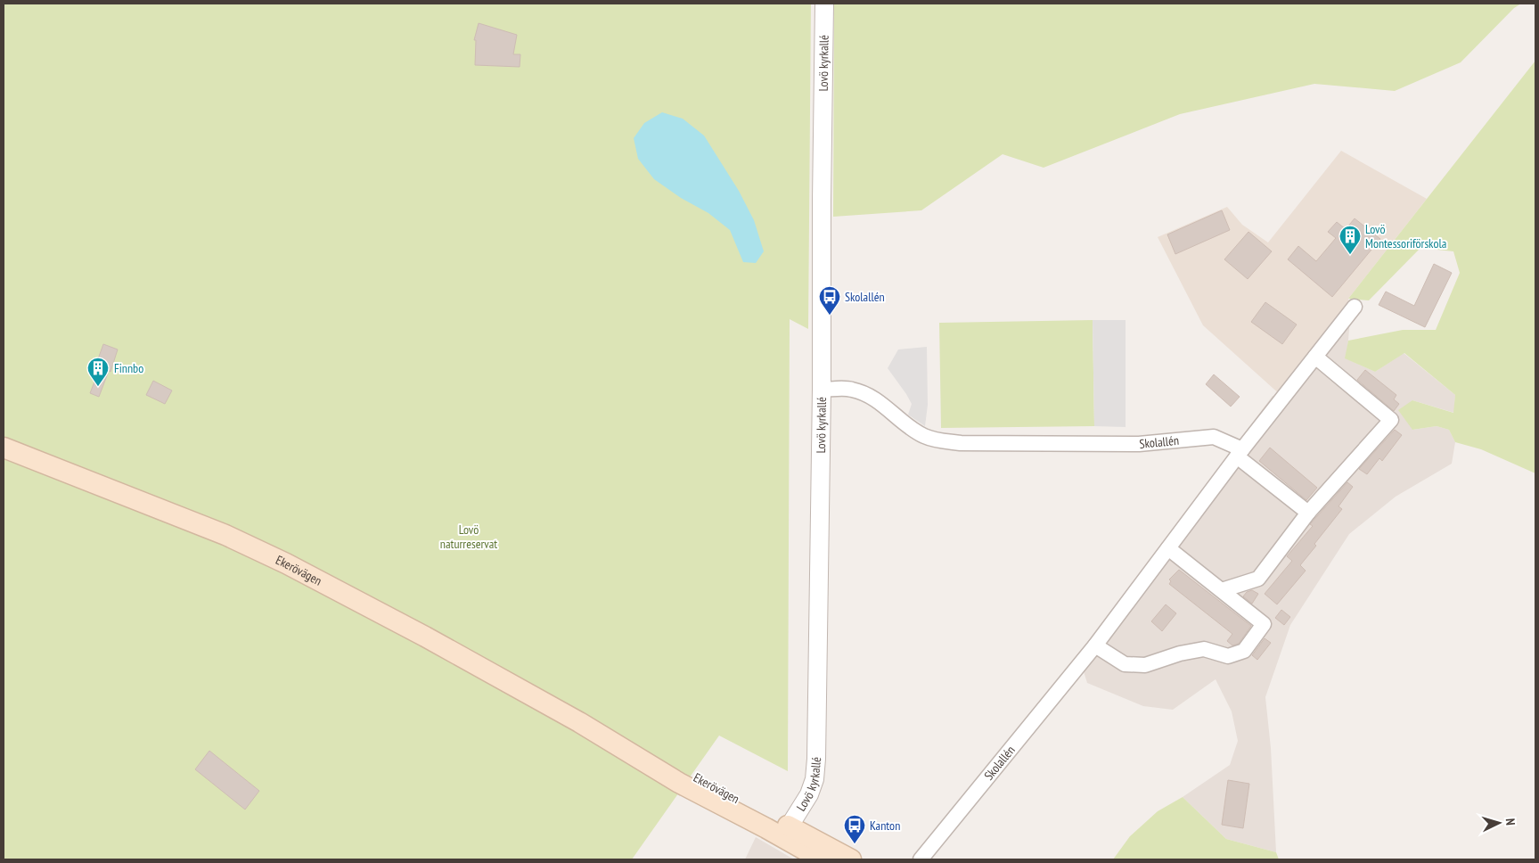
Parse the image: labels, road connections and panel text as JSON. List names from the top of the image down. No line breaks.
{"streets":{"main road":["Ekerövägen"],"street":["Lovö kyrkallé","Skolallén"]},"crossings":[["Lovö kyrkallé","Skolallén"],["Lovö kyrkallé","Ekerövägen"]],"parks":["Lovö naturreservat"],"places":{"building":["Lovö Montessoriförskola","Finnbo"],"bus stop":["Skolallén","Kanton"]},"north":"right"}
